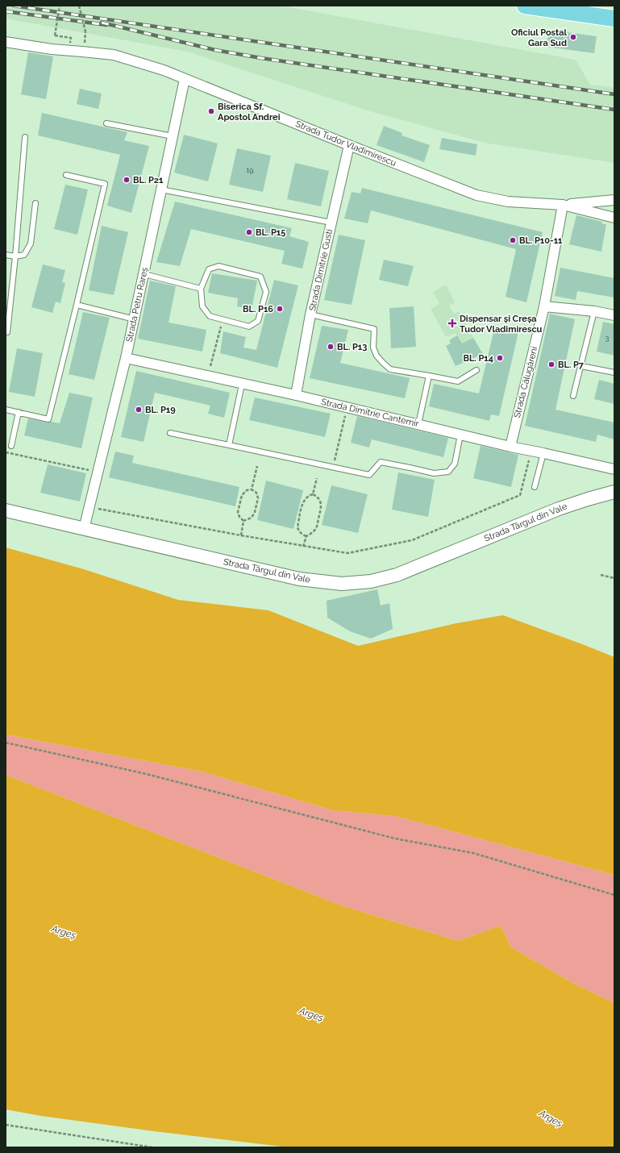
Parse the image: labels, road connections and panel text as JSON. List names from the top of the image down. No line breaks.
{"streets":{"street":["Strada Tudor Vladimirescu","Strada Dimitrie Gusti","Strada Petru Rareș","Strada Călugăreni","Strada Dimitrie Cantemir","Strada Târgul din Vale"]},"crossings":[["Strada Tudor Vladimirescu","Strada Dimitrie Gusti"],["Strada Tudor Vladimirescu","Strada Petru Rareș"],["Strada Tudor Vladimirescu","Strada Călugăreni"],["Strada Dimitrie Gusti","Strada Dimitrie Cantemir"],["Strada Petru Rareș","Strada Dimitrie Cantemir"],["Strada Petru Rareș","Strada Târgul din Vale"],["Strada Călugăreni","Strada Dimitrie Cantemir"]],"water":["Argeș"],"places":{"other":["Oficiul Postal Gara Sud","Biserica Sf. Apostol Andrei","BL. P21","BL. P15","BL. P10-11","BL. P16","BL. P13","BL. P14","BL. P7","BL. P19"],"health":["Dispensar și Creșa Tudor Vladimirescu"]},"house_numbers":["19","3"]}
